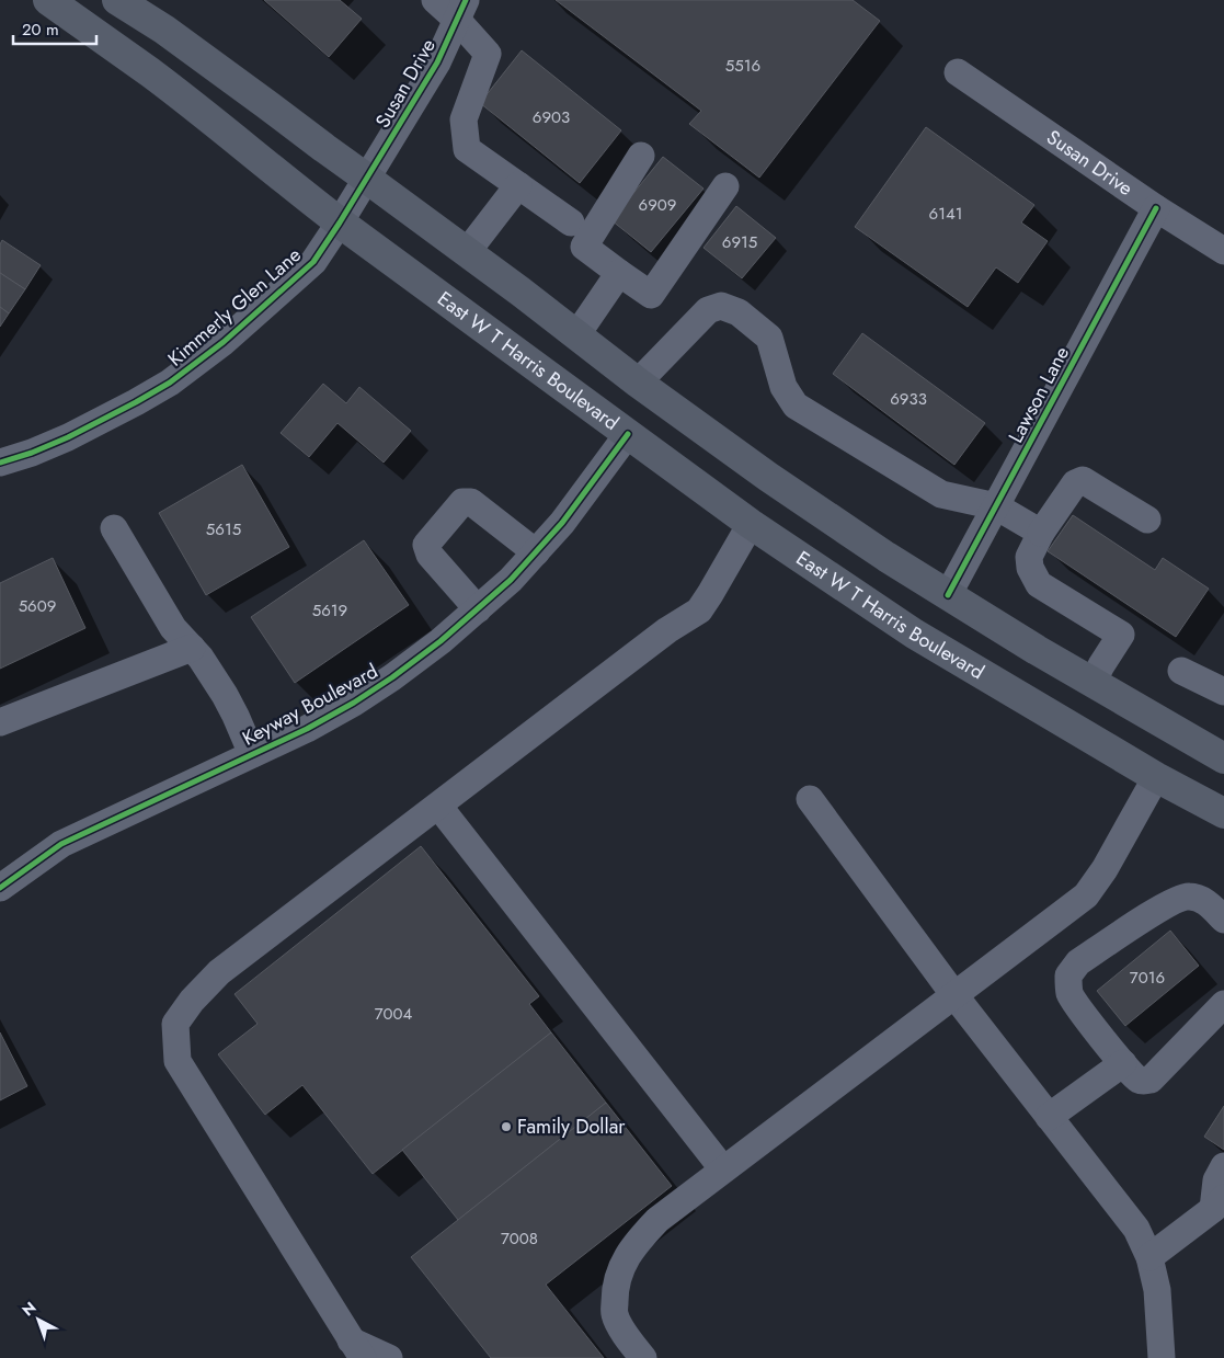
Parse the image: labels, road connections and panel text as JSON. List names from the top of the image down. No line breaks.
{"streets":{"main road":["East W T Harris Boulevard"],"street":["Susan Drive","Kimmerly Glen Lane","Lawson Lane","Keyway Boulevard"]},"crossings":[["Susan Drive","Kimmerly Glen Lane"],["Susan Drive","Lawson Lane"],["Kimmerly Glen Lane","East W T Harris Boulevard"],["East W T Harris Boulevard","Keyway Boulevard"]],"places":["Family Dollar"],"house_numbers":["5516","6903","6909","6141","6915","6933","5615","5609","5619","7016","7004","7008"],"scale_bar":"20 m","north":"top left"}
